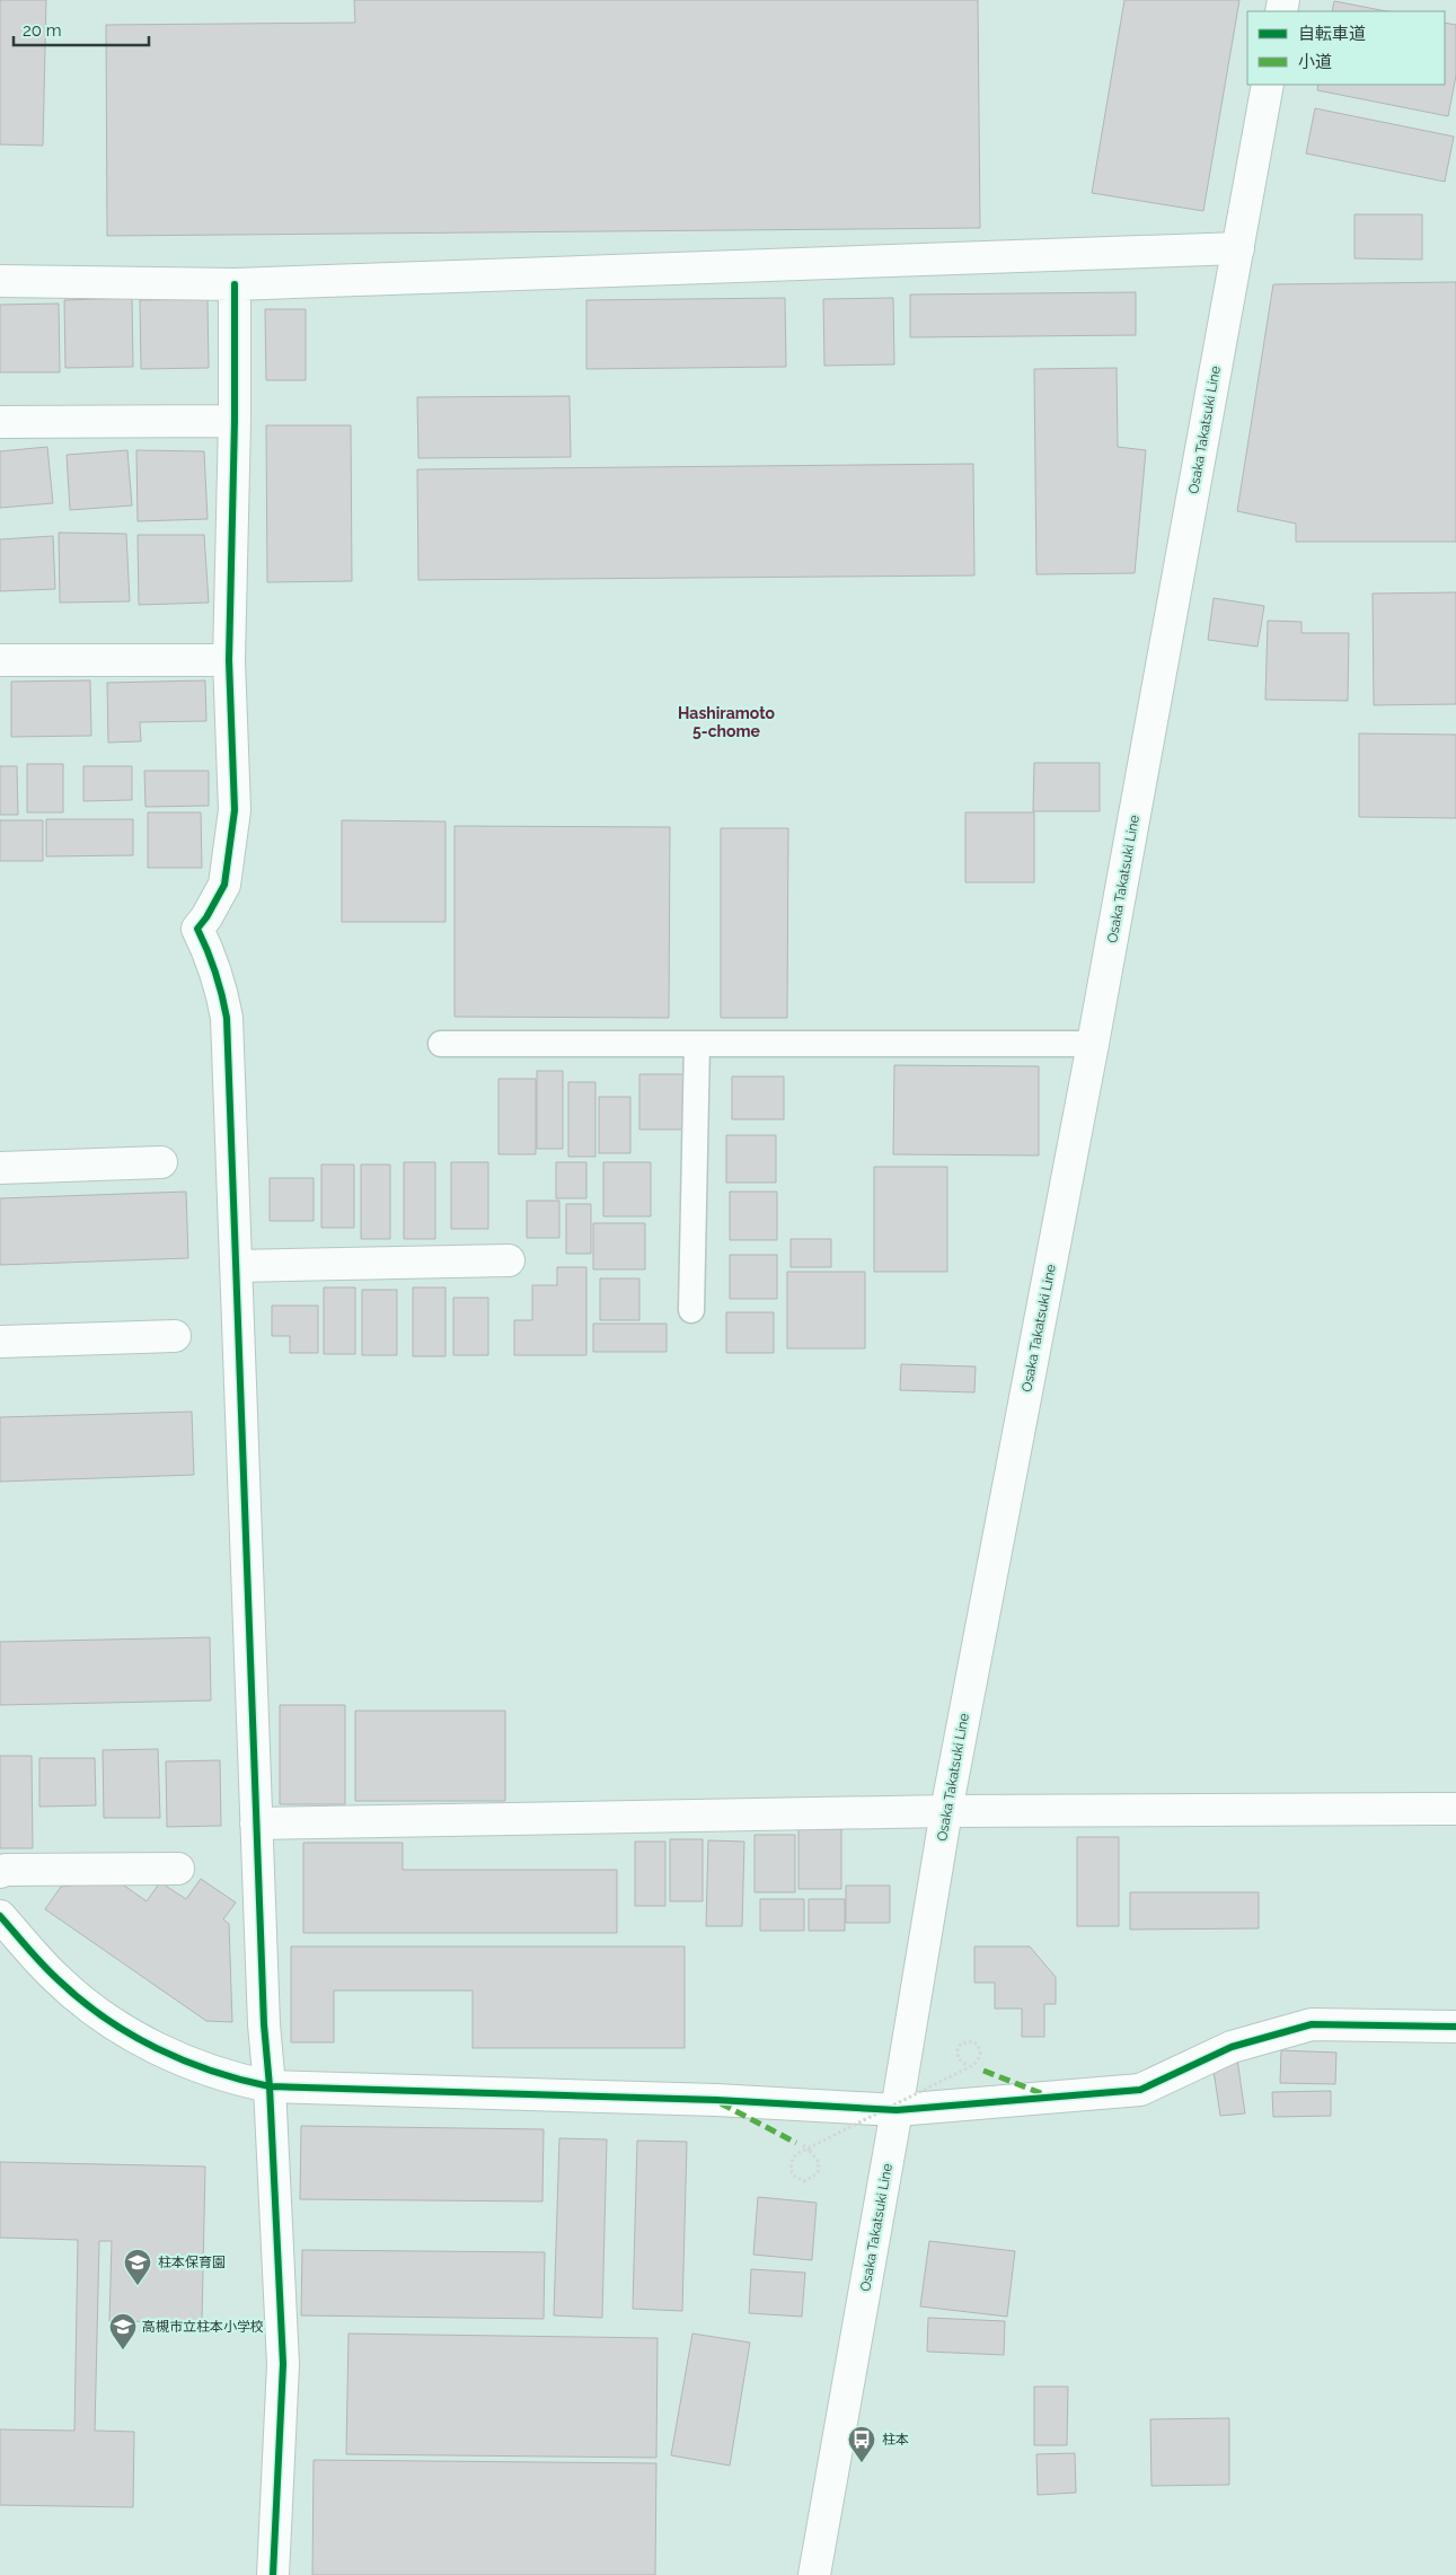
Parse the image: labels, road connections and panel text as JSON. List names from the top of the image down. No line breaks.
{"streets":{"street":["Osaka Takatsuki Line"]},"districts":["Hashiramoto 5-chome"],"places":{"school or university":["柱本保育園","高槻市立柱本小学校"],"bus stop":["柱本"]},"legend":["自転車道","小道"],"scale_bar":"20 m"}
